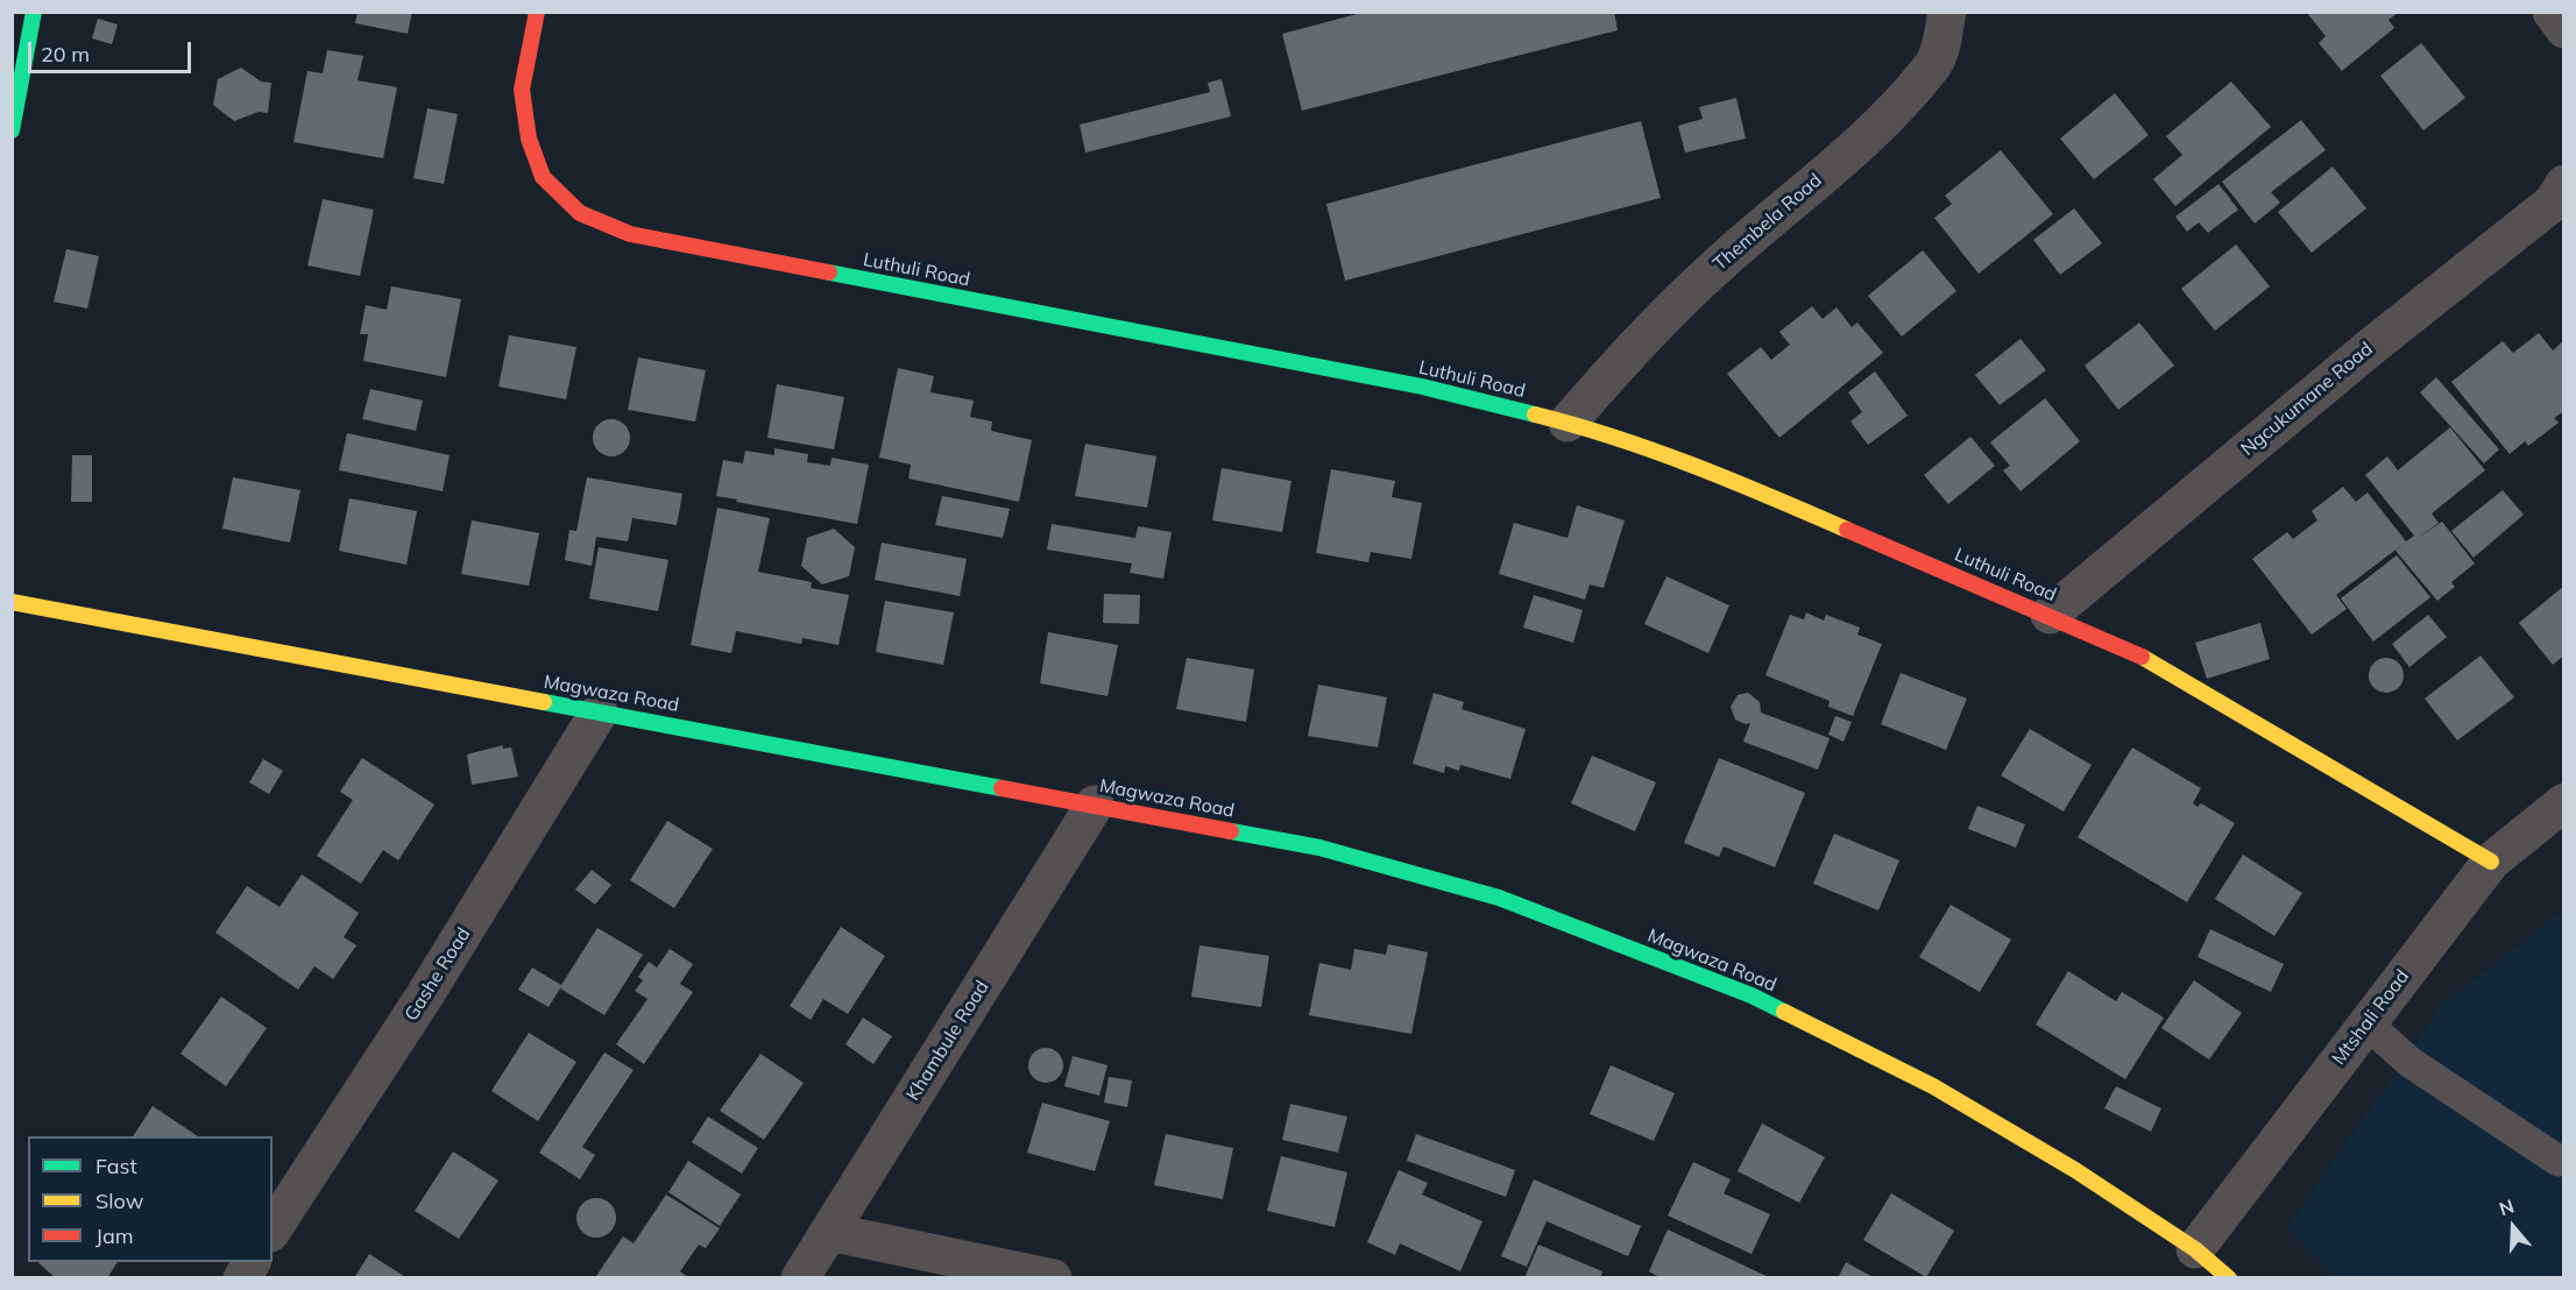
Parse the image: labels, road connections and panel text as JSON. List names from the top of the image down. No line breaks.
{"streets":{"street":["Thembela Road","Luthuli Road","Ngcukumane Road","Magwaza Road","Gashe Road","Mtshali Road","Khambule Road"]},"crossings":[["Thembela Road","Luthuli Road"],["Luthuli Road","Ngcukumane Road"],["Luthuli Road","Mtshali Road"],["Magwaza Road","Gashe Road"],["Magwaza Road","Mtshali Road"],["Magwaza Road","Khambule Road"]],"legend":["Fast","Slow","Jam"],"scale_bar":"20 m","north":"top"}
